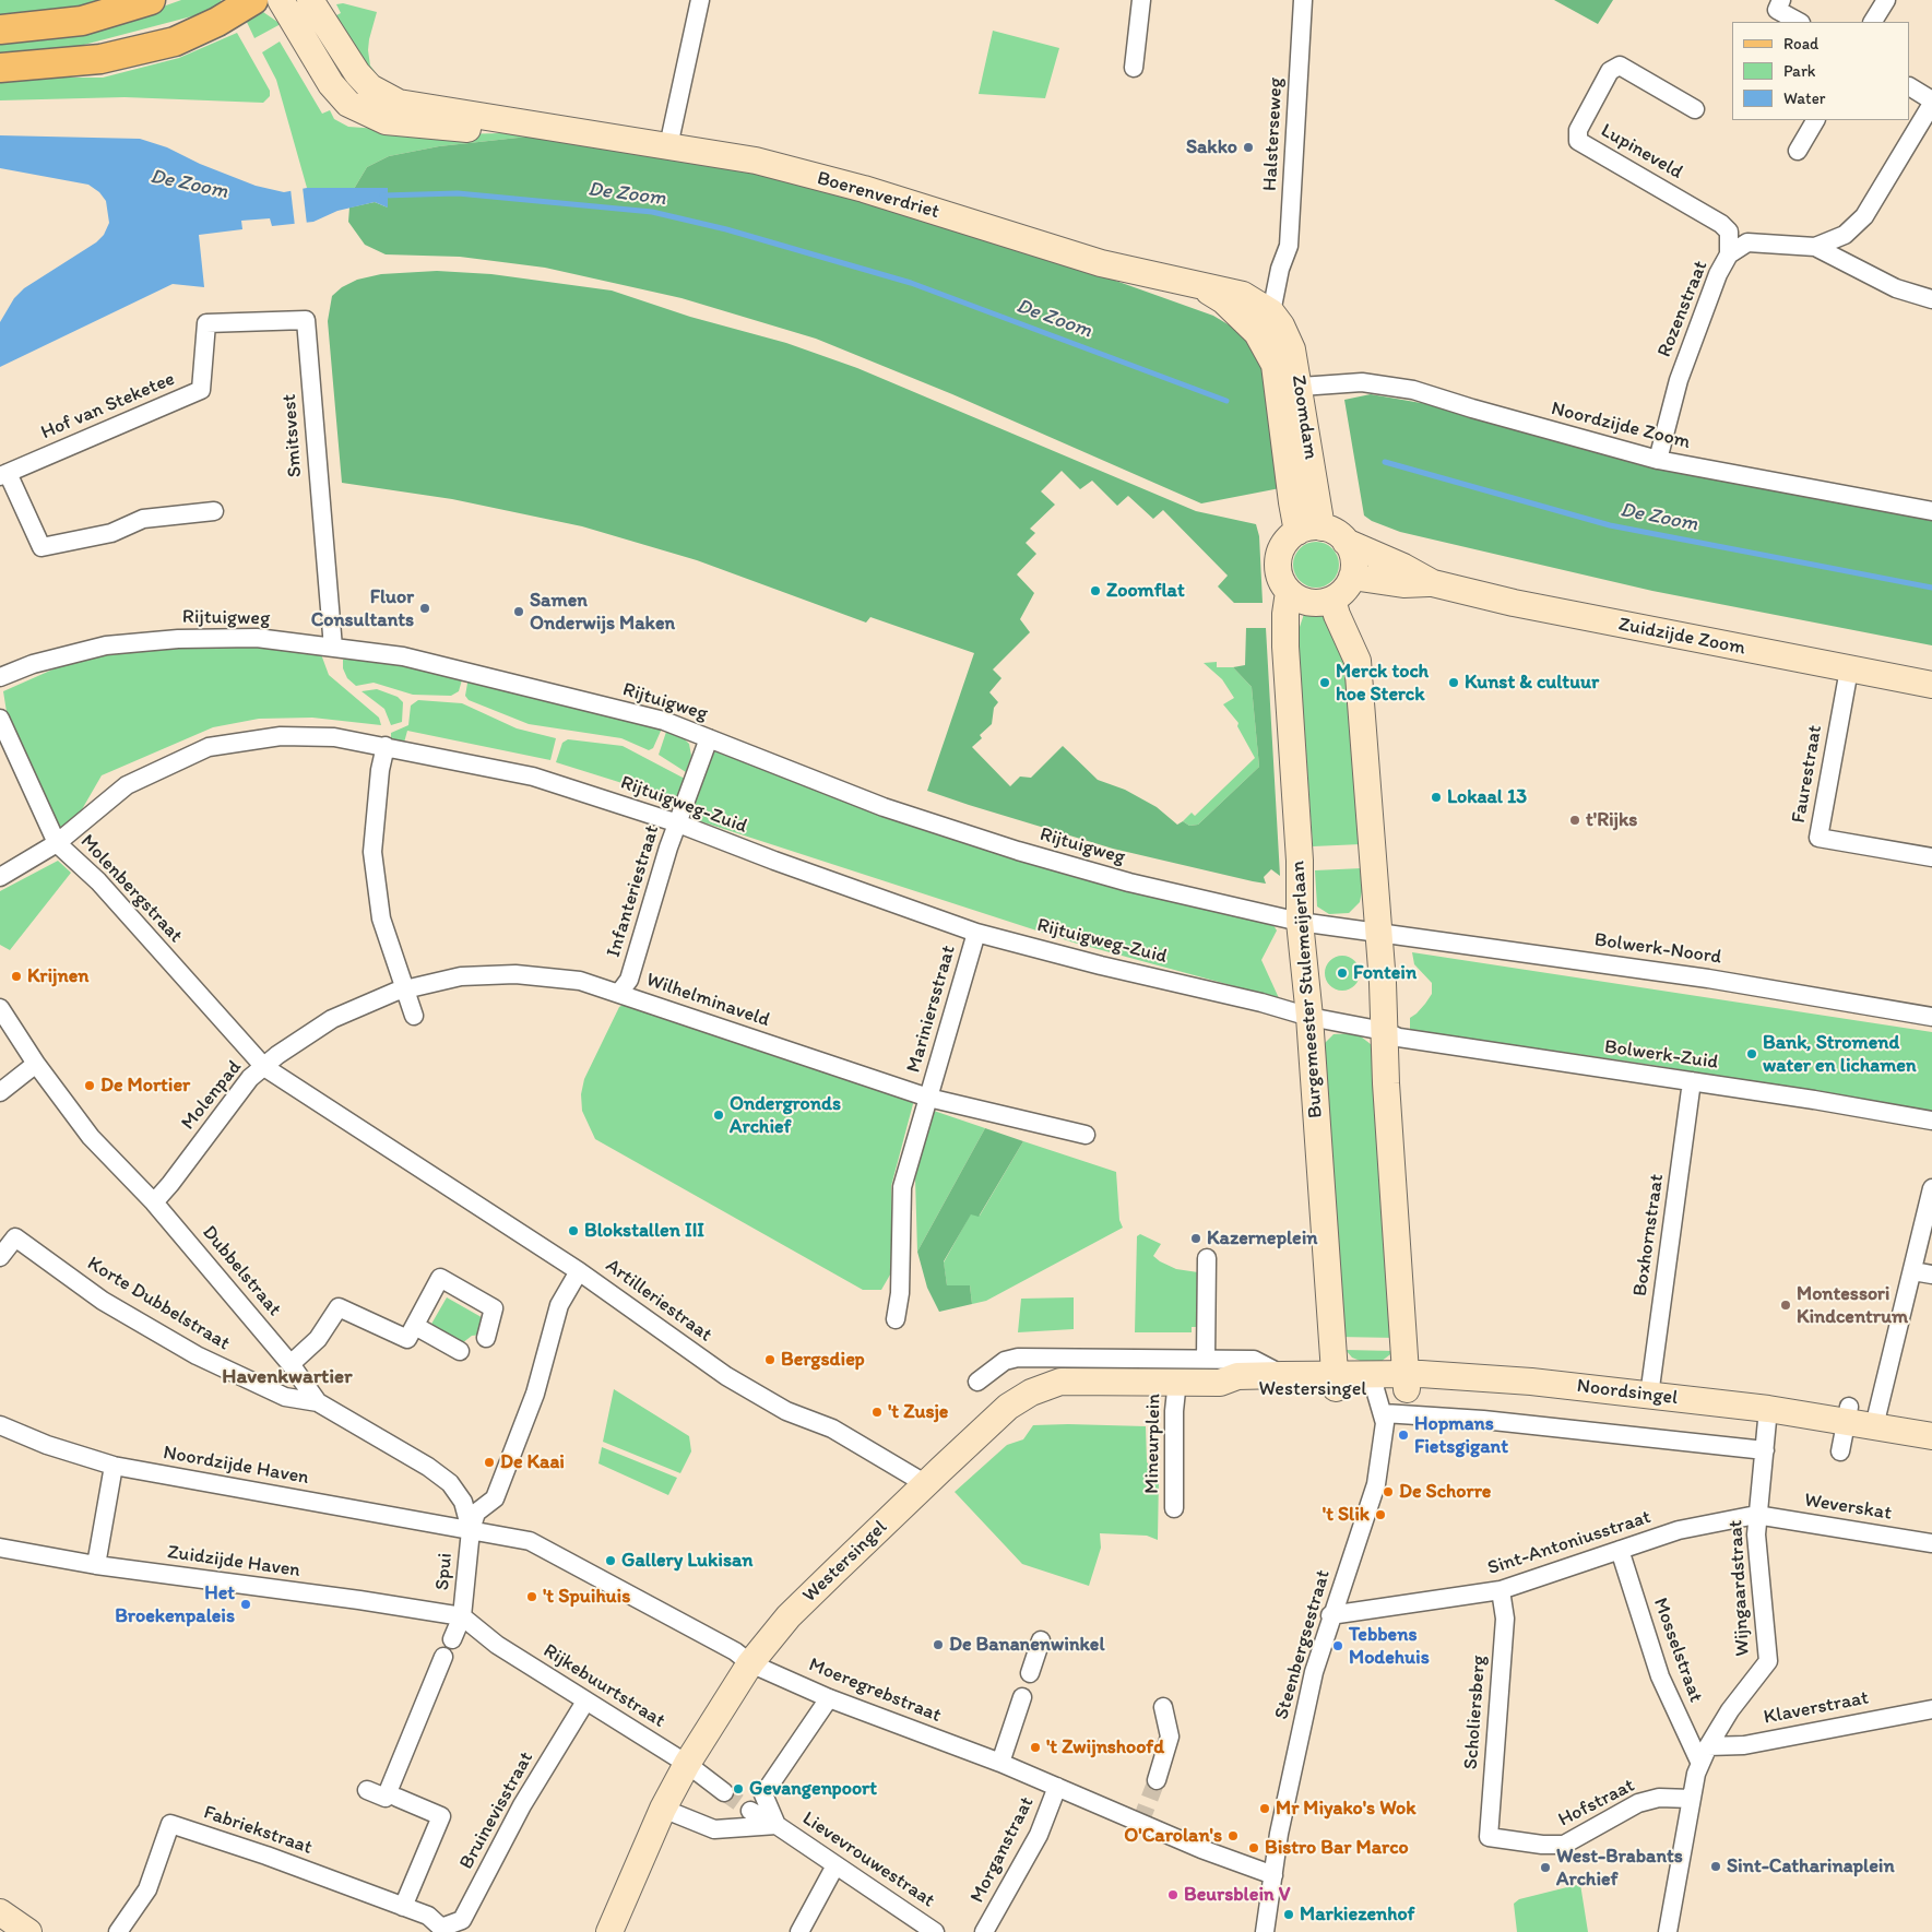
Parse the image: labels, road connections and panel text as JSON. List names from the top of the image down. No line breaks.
{"streets":{"main road":["Boerenverdriet","Zoomdam","Zuidzijde Zoom","Burgemeester Stulemeijerlaan","Westersingel","Noordsingel"],"street":["Halsterseweg","Lupineveld","Rozenstraat","Hof van Steketee","Noordzijde Zoom","Smitsvest","Rijtuigweg","Faurestraat","Rijtuigweg-Zuid","Molenbergstraat","Infanteriestraat","Bolwerk-Noord","Wilhelminaveld","Mariniersstraat","Bolwerk-Zuid","Molenpad","Boxhornstraat","Dubbelstraat","Artilleriestraat","Korte Dubbelstraat","Mineurplein","Noordzijde Haven","Weverskat","Sint-Antoniusstraat","Zuidzijde Haven","Spui","Wijngaardstraat","Steenbergsestraat","Mosselstraat","Rijkebuurtstraat","Moeregrebstraat","Klaverstraat","Scholiersberg","Hofstraat","Bruinevisstraat","Fabriekstraat","Morganstraat","Lievevrouwestraat"]},"crossings":[["Halsterseweg","Boerenverdriet"],["Halsterseweg","Zoomdam"],["Lupineveld","Rozenstraat"],["Boerenverdriet","Zoomdam"],["Rozenstraat","Noordzijde Zoom"],["Hof van Steketee","Smitsvest"],["Zoomdam","Noordzijde Zoom"],["Zoomdam","Zuidzijde Zoom"],["Zoomdam","Burgemeester Stulemeijerlaan"],["Smitsvest","Rijtuigweg"],["Rijtuigweg","Infanteriestraat"],["Rijtuigweg","Bolwerk-Noord"],["Rijtuigweg","Burgemeester Stulemeijerlaan"],["Zuidzijde Zoom","Faurestraat"],["Zuidzijde Zoom","Burgemeester Stulemeijerlaan"],["Rijtuigweg-Zuid","Molenbergstraat"],["Rijtuigweg-Zuid","Infanteriestraat"],["Rijtuigweg-Zuid","Burgemeester Stulemeijerlaan"],["Rijtuigweg-Zuid","Mariniersstraat"],["Rijtuigweg-Zuid","Bolwerk-Zuid"],["Molenbergstraat","Wilhelminaveld"],["Molenbergstraat","Molenpad"],["Molenbergstraat","Artilleriestraat"],["Infanteriestraat","Wilhelminaveld"],["Burgemeester Stulemeijerlaan","Bolwerk-Zuid"],["Burgemeester Stulemeijerlaan","Westersingel"],["Wilhelminaveld","Mariniersstraat"],["Wilhelminaveld","Molenpad"],["Wilhelminaveld","Artilleriestraat"],["Bolwerk-Zuid","Boxhornstraat"],["Molenpad","Dubbelstraat"],["Molenpad","Artilleriestraat"],["Boxhornstraat","Noordsingel"],["Dubbelstraat","Korte Dubbelstraat"],["Dubbelstraat","Noordzijde Haven"],["Dubbelstraat","Spui"],["Dubbelstraat","Moeregrebstraat"],["Artilleriestraat","Westersingel"],["Westersingel","Noordsingel"],["Westersingel","Mineurplein"],["Westersingel","Steenbergsestraat"],["Westersingel","Rijkebuurtstraat"],["Westersingel","Moeregrebstraat"],["Westersingel","Lievevrouwestraat"],["Noordsingel","Wijngaardstraat"],["Noordzijde Haven","Spui"],["Noordzijde Haven","Moeregrebstraat"],["Weverskat","Sint-Antoniusstraat"],["Weverskat","Wijngaardstraat"],["Sint-Antoniusstraat","Wijngaardstraat"],["Sint-Antoniusstraat","Steenbergsestraat"],["Sint-Antoniusstraat","Mosselstraat"],["Sint-Antoniusstraat","Scholiersberg"],["Zuidzijde Haven","Spui"],["Zuidzijde Haven","Rijkebuurtstraat"],["Spui","Rijkebuurtstraat"],["Spui","Moeregrebstraat"],["Wijngaardstraat","Klaverstraat"],["Steenbergsestraat","Moeregrebstraat"],["Rijkebuurtstraat","Bruinevisstraat"],["Moeregrebstraat","Morganstraat"],["Scholiersberg","Hofstraat"],["Bruinevisstraat","Fabriekstraat"]],"districts":["Havenkwartier"],"water":["De Zoom"],"places":["Sakko","Zoomflat","Fluor Consultants","Samen Onderwijs Maken","Merck toch hoe Sterck","Kunst & cultuur","Lokaal 13","t'Rijks","Fontein","Krijnen","Bank, Stromend water en lichamen","De Mortier","Ondergronds Archief","Blokstallen III","Kazerneplein","Montessori Kindcentrum","Bergsdiep","'t Zusje","Hopmans Fietsgigant","De Kaai","De Schorre","'t Slik","Gallery Lukisan","'t Spuihuis","Het Broekenpaleis","De Bananenwinkel","Tebbens Modehuis","'t Zwijnshoofd","Gevangenpoort","Mr Miyako's Wok","O'Carolan's","Bistro Bar Marco","Sint-Catharinaplein","West-Brabants Archief","Beursblein V","Markiezenhof"],"legend":["Road","Park","Water"]}
